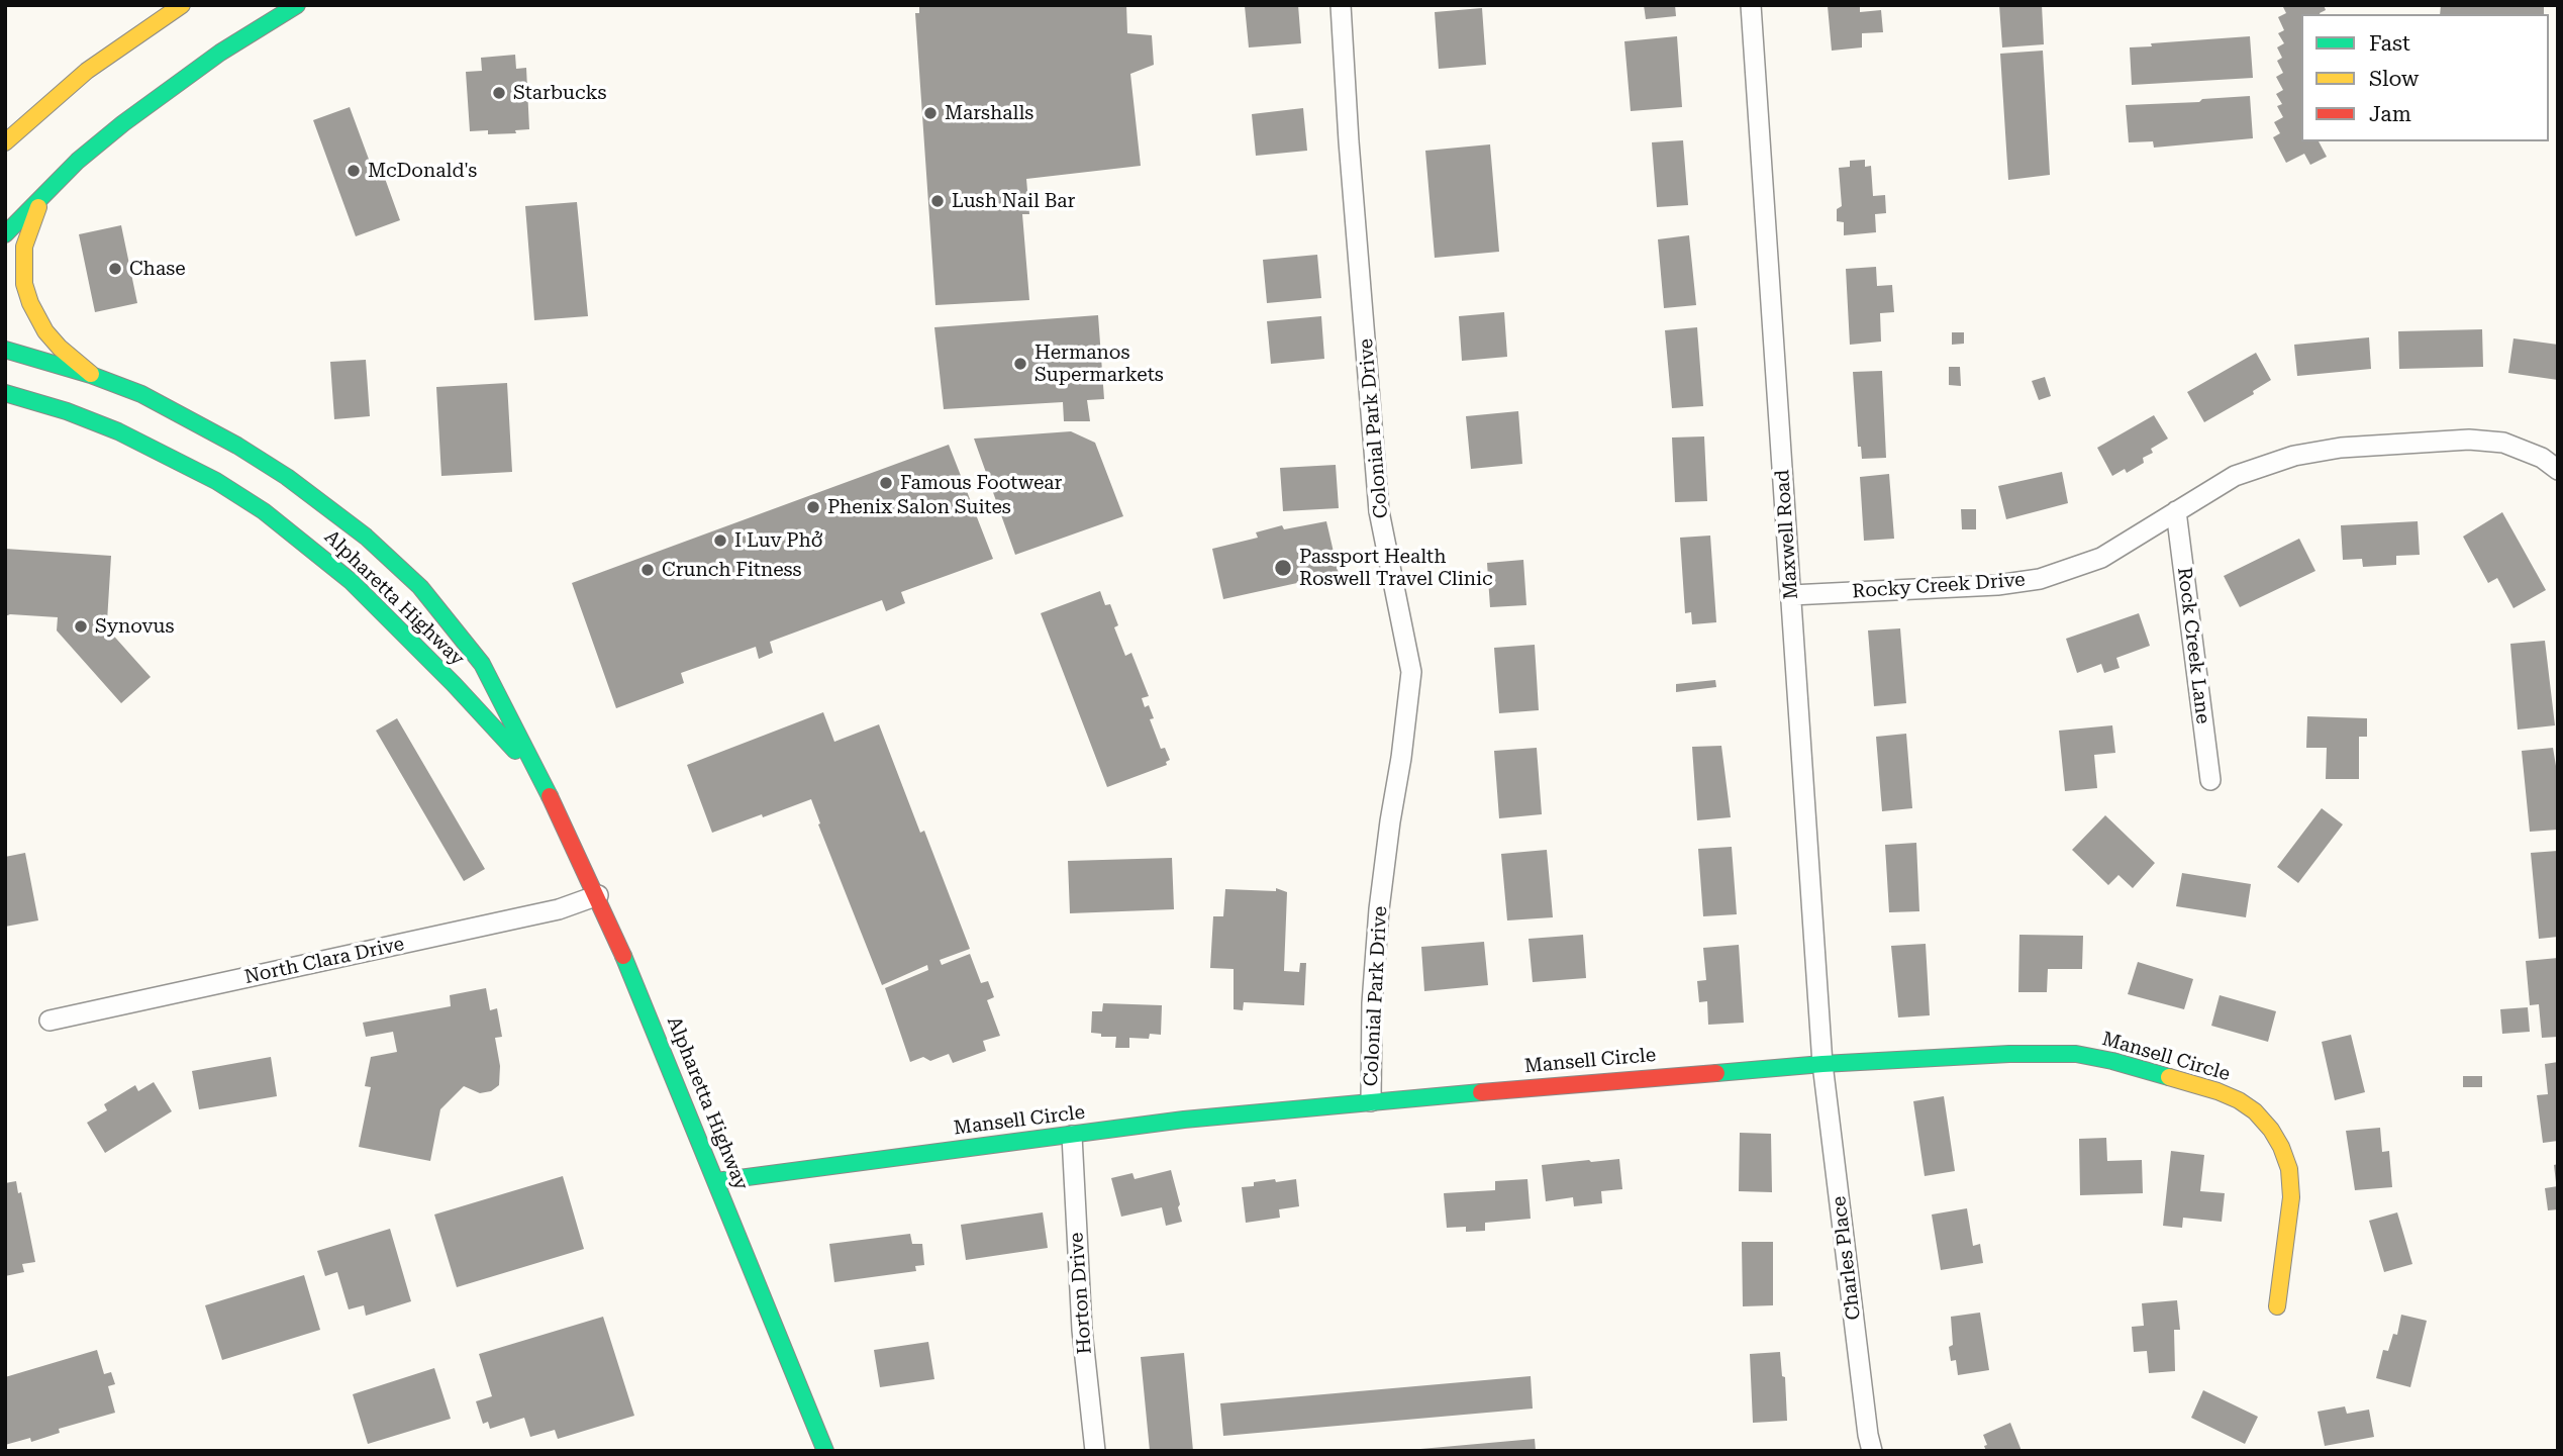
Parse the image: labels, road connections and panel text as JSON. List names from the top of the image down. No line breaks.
{"streets":{"main road":["Alpharetta Highway","Mansell Circle"],"street":["Colonial Park Drive","Maxwell Road","Rocky Creek Drive","Rock Creek Lane","North Clara Drive","Charles Place","Horton Drive"]},"crossings":[["Colonial Park Drive","Mansell Circle"],["Maxwell Road","Rocky Creek Drive"],["Maxwell Road","Mansell Circle"],["Maxwell Road","Charles Place"],["Rocky Creek Drive","Rock Creek Lane"],["Alpharetta Highway","North Clara Drive"],["Alpharetta Highway","Mansell Circle"],["Mansell Circle","Charles Place"],["Mansell Circle","Horton Drive"]],"places":["Starbucks","Marshalls","McDonald's","Lush Nail Bar","Chase","Hermanos Supermarkets","Famous Footwear","Phenix Salon Suites","I Luv Phở","Passport Health Roswell Travel Clinic","Crunch Fitness","Synovus"],"legend":["Fast","Slow","Jam"]}
